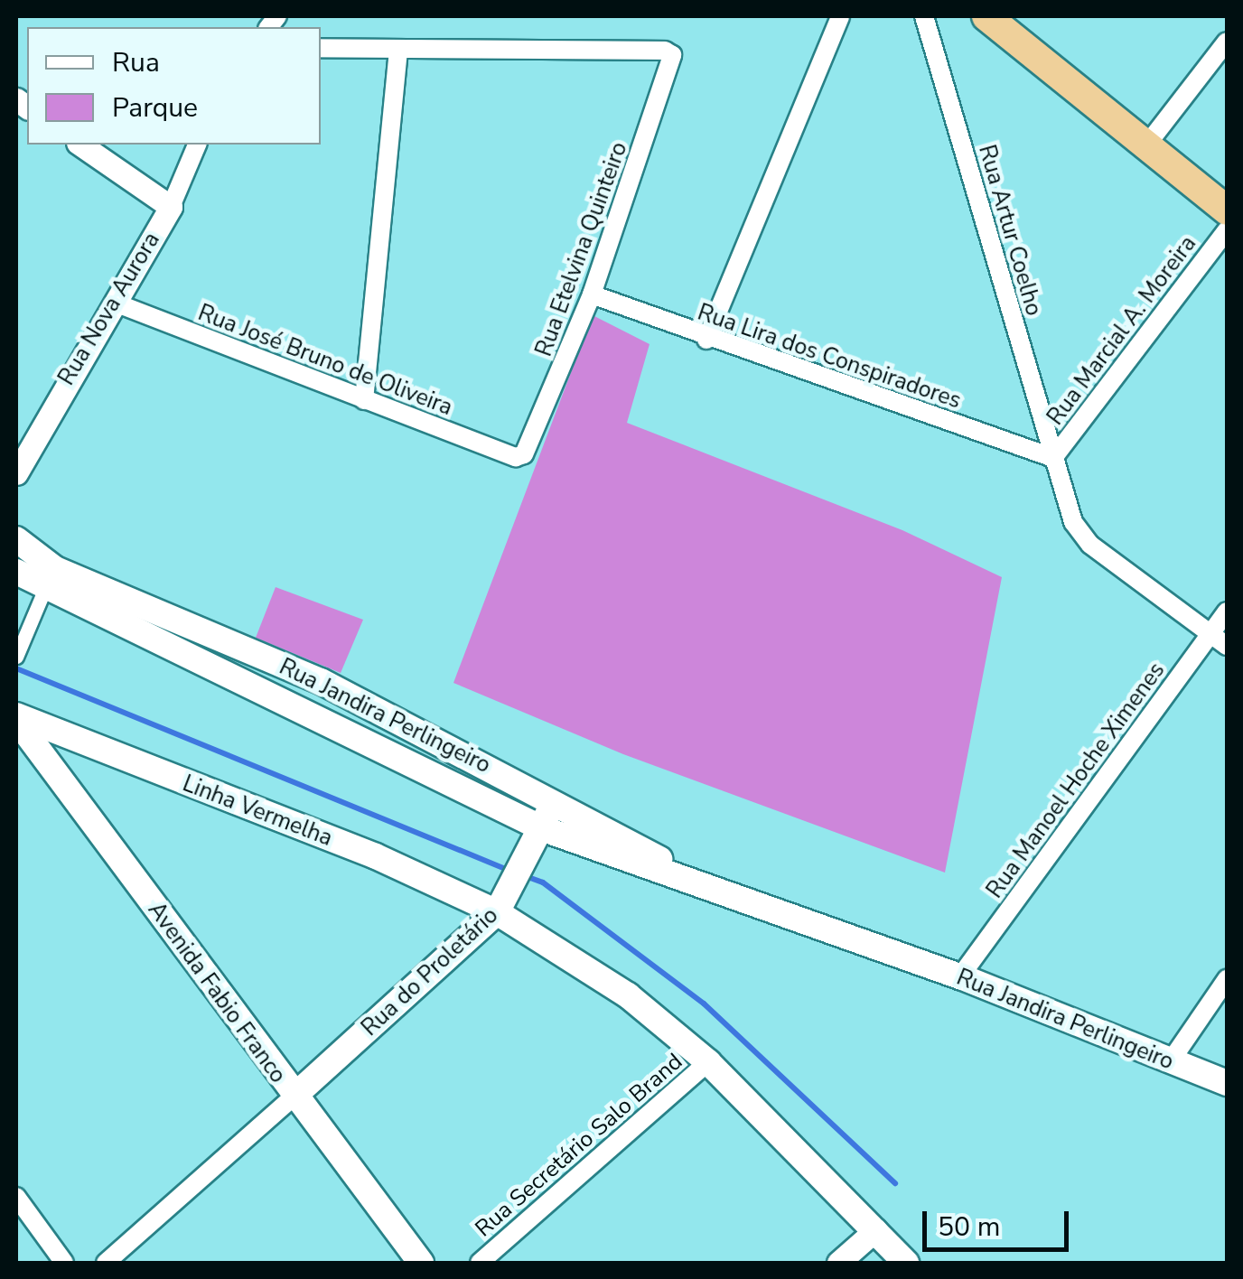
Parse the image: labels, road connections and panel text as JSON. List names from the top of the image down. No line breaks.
{"streets":{"main road":["Rua Jandira Perlingeiro","Linha Vermelha","Rua do Proletário","Avenida Fabio Franco"],"street":["Rua Artur Coelho","Rua Etelvina Quinteiro","Rua Nova Aurora","Rua Marcial A. Moreira","Rua Lira dos Conspiradores","Rua José Bruno de Oliveira","Rua Manoel Hoche Ximenes","Rua Secretário Salo Brand"]},"crossings":[["Rua Artur Coelho","Rua Marcial A. Moreira"],["Rua Artur Coelho","Rua Lira dos Conspiradores"],["Rua Artur Coelho","Rua Manoel Hoche Ximenes"],["Rua Etelvina Quinteiro","Rua Lira dos Conspiradores"],["Rua Etelvina Quinteiro","Rua José Bruno de Oliveira"],["Rua Nova Aurora","Rua José Bruno de Oliveira"],["Rua Marcial A. Moreira","Rua Lira dos Conspiradores"],["Rua Jandira Perlingeiro","Rua Manoel Hoche Ximenes"],["Rua Jandira Perlingeiro","Rua do Proletário"],["Linha Vermelha","Rua do Proletário"],["Linha Vermelha","Avenida Fabio Franco"],["Linha Vermelha","Rua Secretário Salo Brand"],["Rua do Proletário","Avenida Fabio Franco"]],"legend":["Rua","Parque"],"scale_bar":"50 m"}
